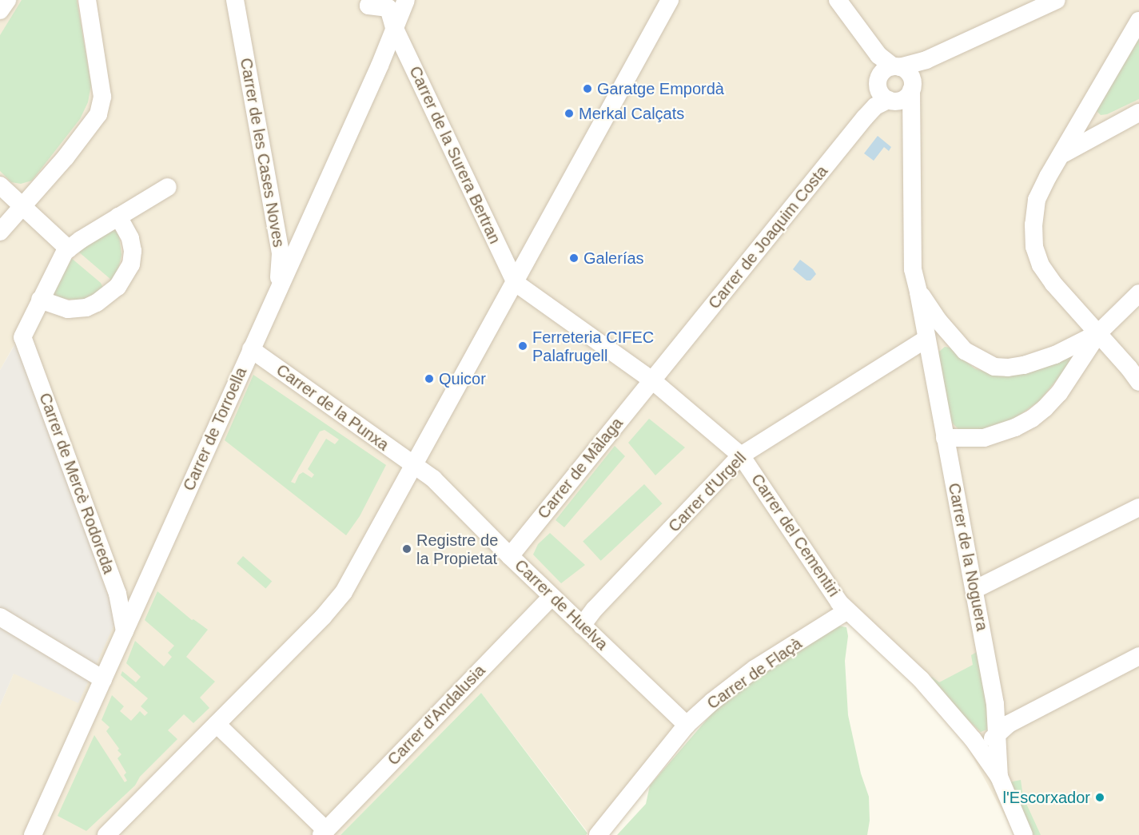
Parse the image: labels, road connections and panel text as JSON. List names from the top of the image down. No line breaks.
{"streets":{"street":["Carrer de les Cases Noves","Carrer de la Surera Bertran","Carrer de Joaquim Costa","Carrer de la Punxa","Carrer de Torroella","Carrer de Màlaga","Carrer de Mercè Rodoreda","Carrer d'Urgell","Carrer del Cementiri","Carrer de la Noguera","Carrer de Huelva","Carrer de Flaçà","Carrer d'Andalusia"]},"crossings":[["Carrer de les Cases Noves","Carrer de Torroella"],["Carrer de la Surera Bertran","Carrer de Torroella"],["Carrer de la Surera Bertran","Carrer del Cementiri"],["Carrer de Joaquim Costa","Carrer de Màlaga"],["Carrer de Joaquim Costa","Carrer del Cementiri"],["Carrer de Joaquim Costa","Carrer de la Noguera"],["Carrer de la Punxa","Carrer de Torroella"],["Carrer de la Punxa","Carrer de Huelva"],["Carrer de Torroella","Carrer de Mercè Rodoreda"],["Carrer de Màlaga","Carrer del Cementiri"],["Carrer de Màlaga","Carrer de Huelva"],["Carrer d'Urgell","Carrer del Cementiri"],["Carrer d'Urgell","Carrer de la Noguera"],["Carrer d'Urgell","Carrer de Huelva"],["Carrer del Cementiri","Carrer de la Noguera"],["Carrer del Cementiri","Carrer de Flaçà"],["Carrer de Huelva","Carrer de Flaçà"],["Carrer de Huelva","Carrer d'Andalusia"]],"places":["Garatge Empordà","Merkal Calçats","Galerías","Ferreteria CIFEC Palafrugell","Quicor","Registre de la Propietat","l'Escorxador"]}
